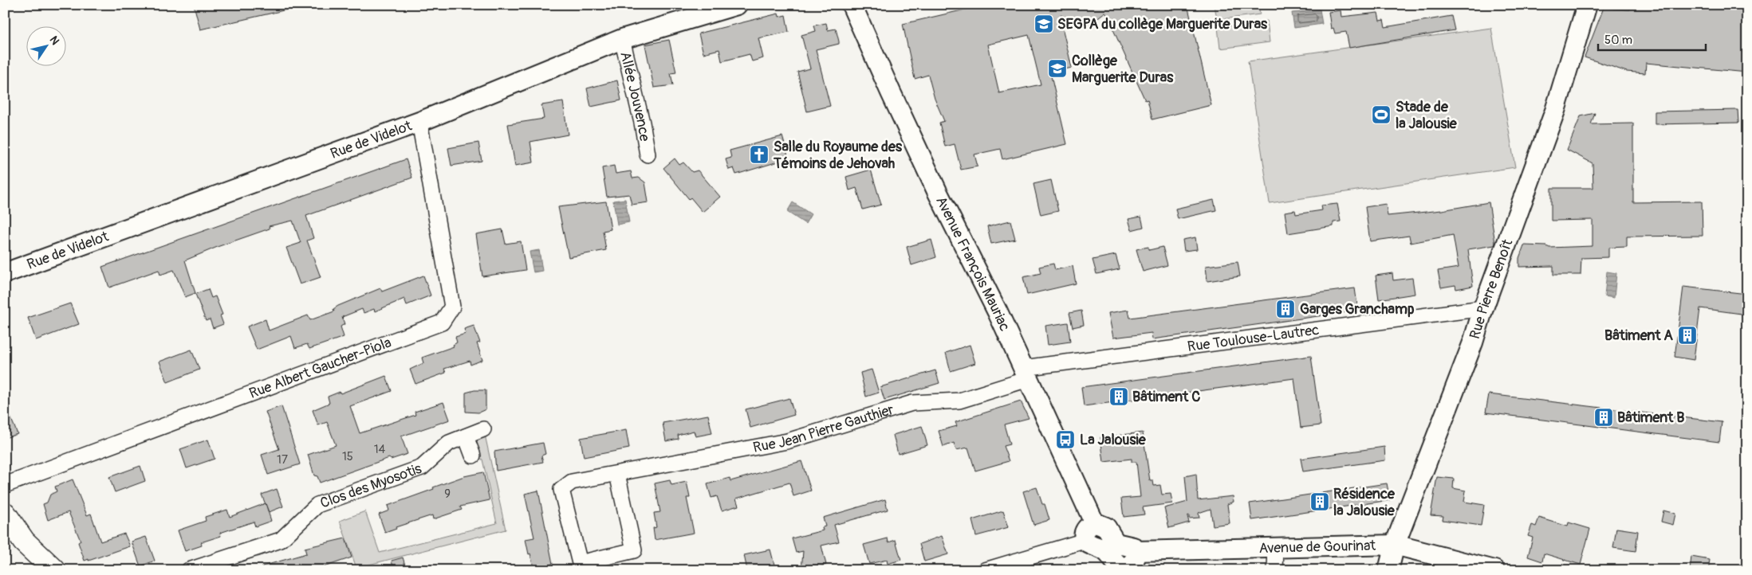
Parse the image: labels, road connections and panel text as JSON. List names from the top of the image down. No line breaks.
{"streets":{"street":["Allée Jouvence","Rue de Videlot","Avenue François Mauriac","Rue Pierre Benoît","Rue Toulouse-Lautrec","Rue Albert Gaucher-Piola","Rue Jean Pierre Gauthier","Clos des Myosotis","Avenue de Gourinat"]},"crossings":[["Allée Jouvence","Rue de Videlot"],["Rue de Videlot","Rue Albert Gaucher-Piola"],["Avenue François Mauriac","Rue Toulouse-Lautrec"],["Avenue François Mauriac","Rue Jean Pierre Gauthier"],["Rue Pierre Benoît","Rue Toulouse-Lautrec"],["Rue Pierre Benoît","Avenue de Gourinat"],["Rue Toulouse-Lautrec","Rue Jean Pierre Gauthier"]],"places":{"school or university":["SEGPA du collège Marguerite Duras","Collège Marguerite Duras"],"sports":["Stade de la Jalousie"],"church":["Salle du Royaume des Témoins de Jehovah"],"building":["Garges Granchamp","Bâtiment A","Bâtiment C","Bâtiment B","Résidence la Jalousie"],"bus stop":["La Jalousie"]},"house_numbers":["14","15","17","9"],"scale_bar":"50 m","north":"top right"}
